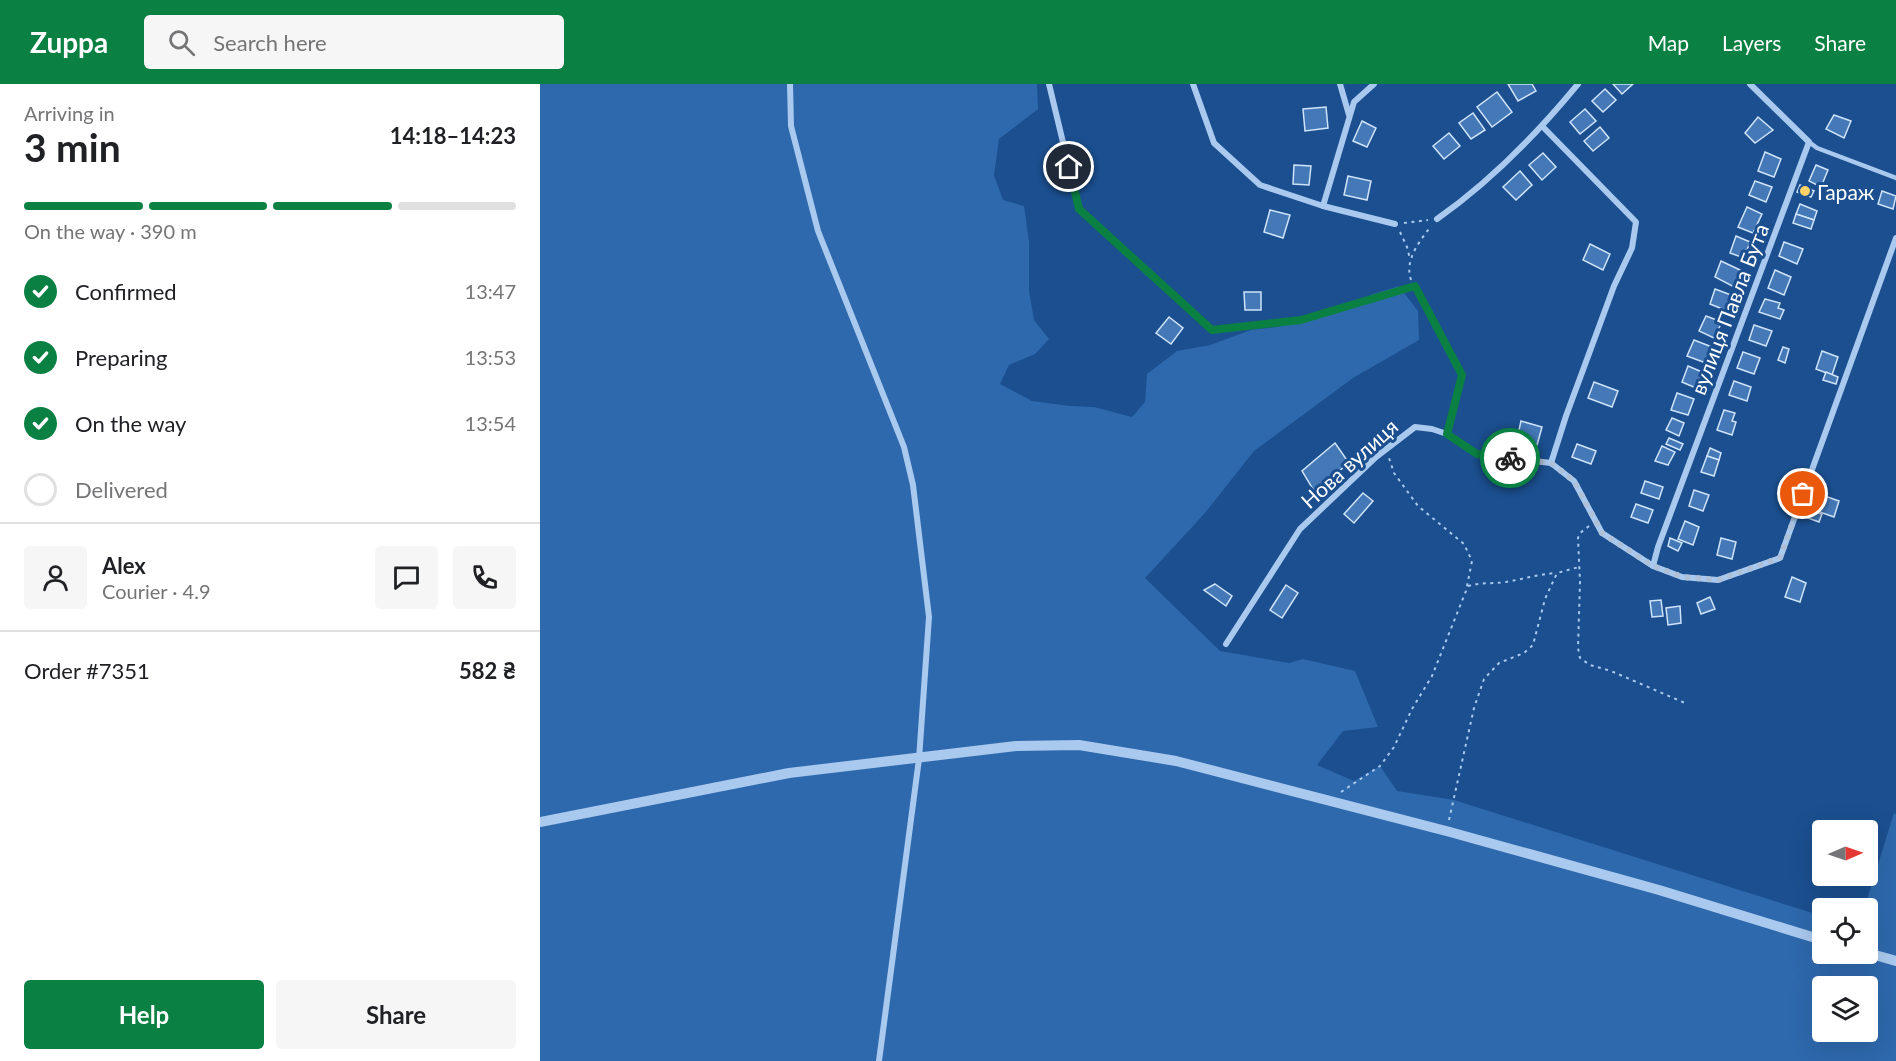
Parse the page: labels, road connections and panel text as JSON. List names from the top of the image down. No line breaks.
{"streets":{"street":["вулиця Павла Бута","Нова вулиця"]},"places":["Гараж"],"north":"right","page":{"header":"Zuppa","search":"Search here","nav":["Map","Layers","Share"],"heading":["3 min","Arriving in","14:18–14:23"],"panel":["Alex","Courier · 4.9","Order #7351","582 ₴"],"bar":"On the way · 390 m","list":[["Confirmed","13:47"],["Preparing","13:53"],["On the way","13:54"],"Delivered"],"buttons":["Help","Share"]}}
